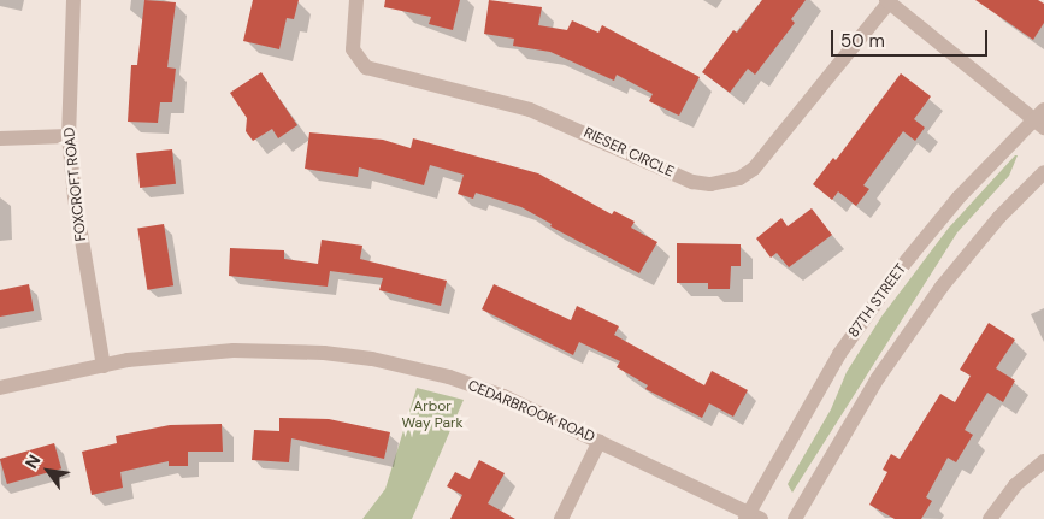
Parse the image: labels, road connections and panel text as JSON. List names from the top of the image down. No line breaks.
{"streets":{"street":["RIESER CIRCLE","FOXCROFT ROAD","87TH STREET","CEDARBROOK ROAD"]},"crossings":[["FOXCROFT ROAD","CEDARBROOK ROAD"],["87TH STREET","CEDARBROOK ROAD"]],"parks":["Arbor Way Park"],"scale_bar":"50 m","north":"top left"}
